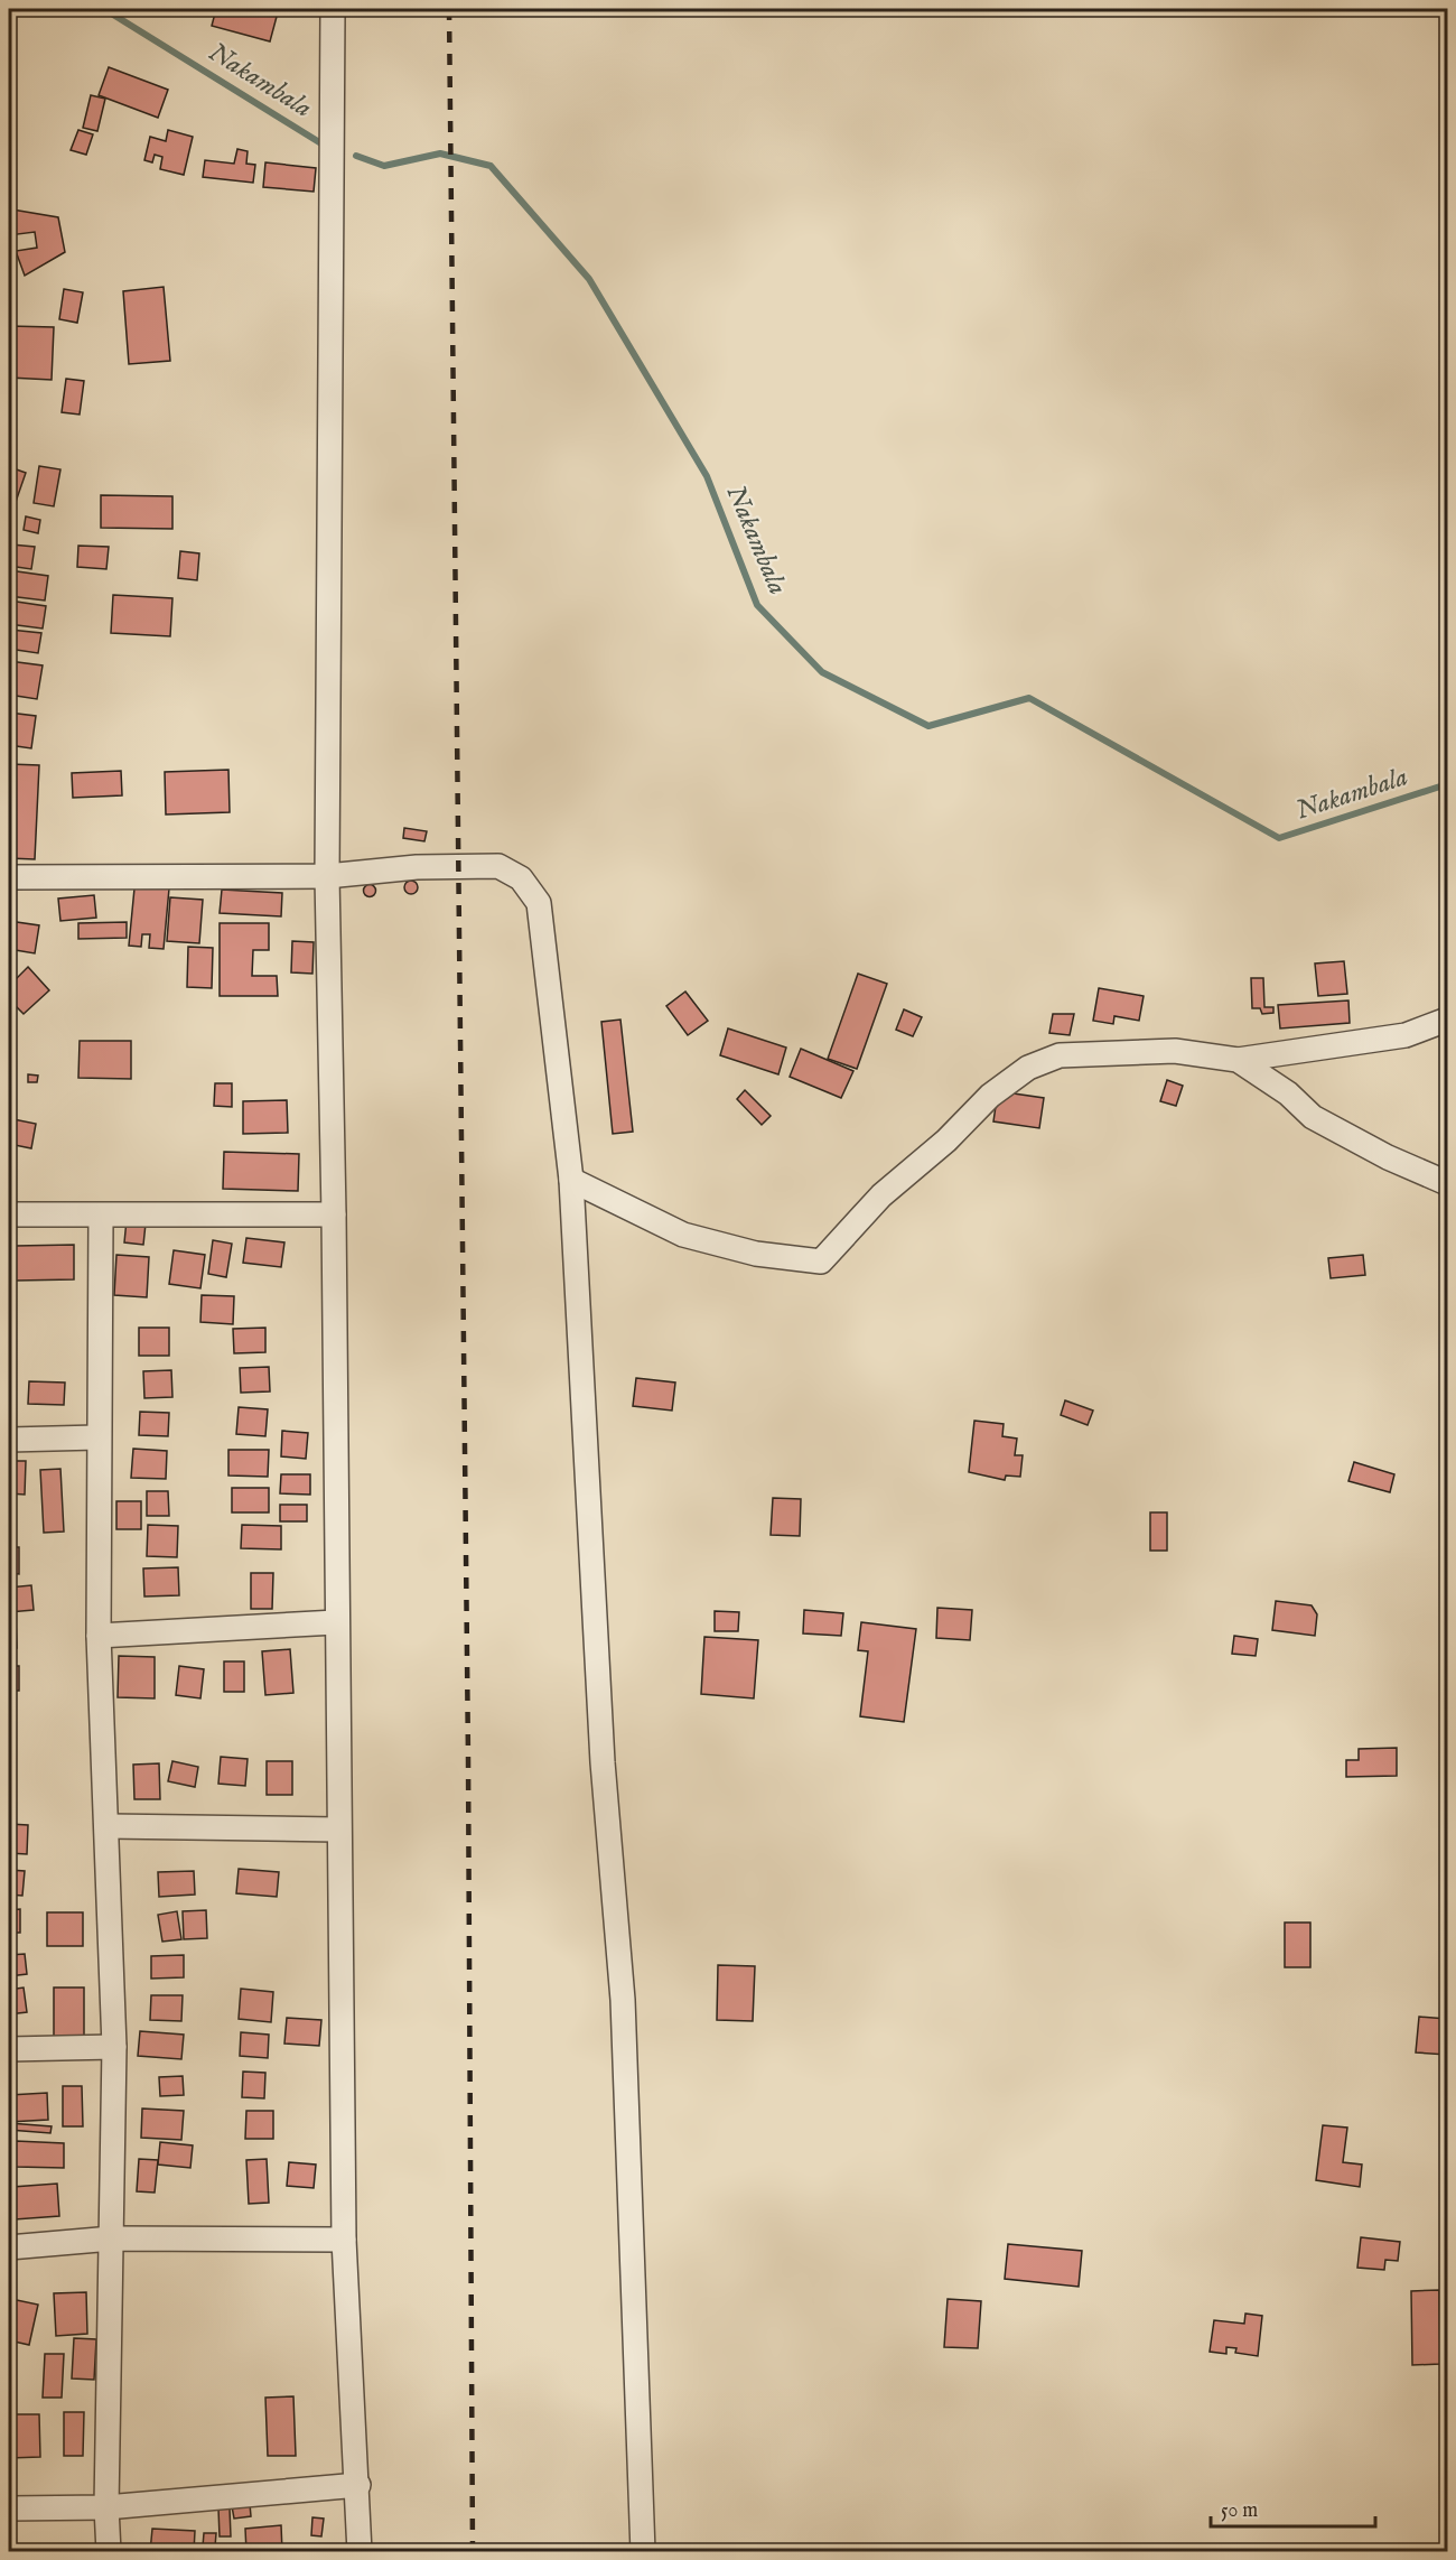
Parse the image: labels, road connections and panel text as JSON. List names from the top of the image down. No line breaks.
{"water":["Nakambala"],"scale_bar":"50 m"}
